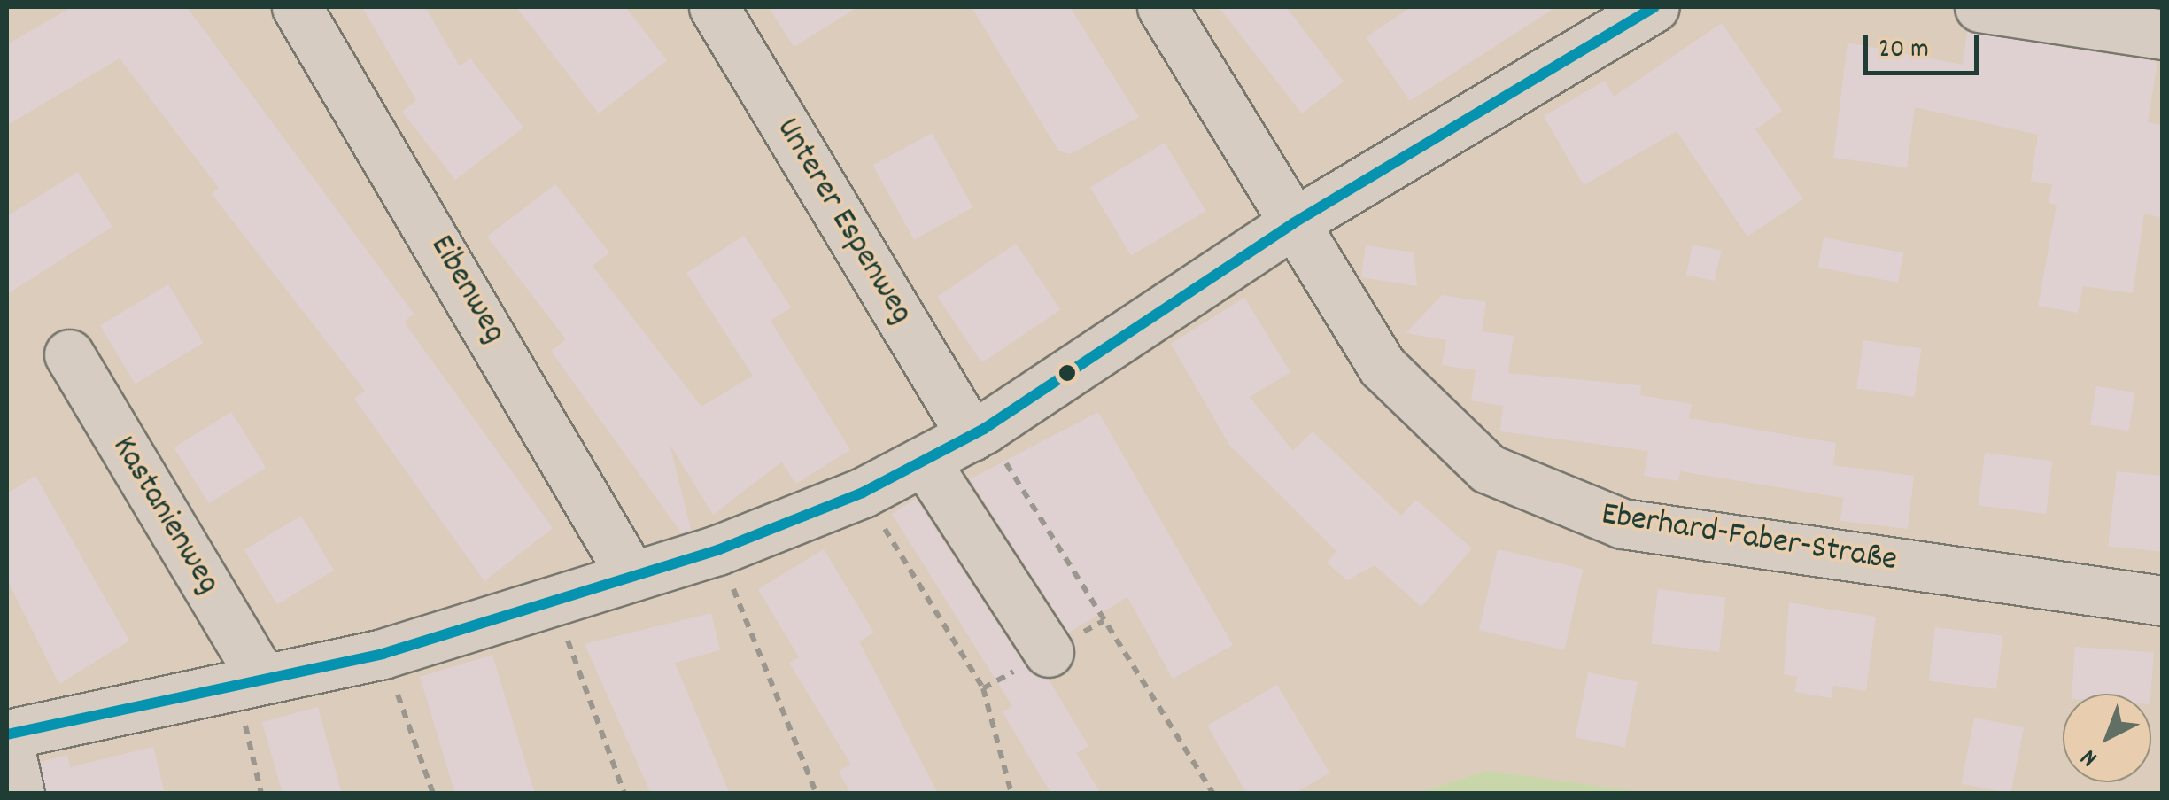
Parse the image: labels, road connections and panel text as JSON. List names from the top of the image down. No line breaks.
{"streets":{"street":["Unterer Espenweg","Eibenweg","Kastanienweg","Eberhard-Faber-Straße"]},"scale_bar":"20 m","north":"bottom left"}
